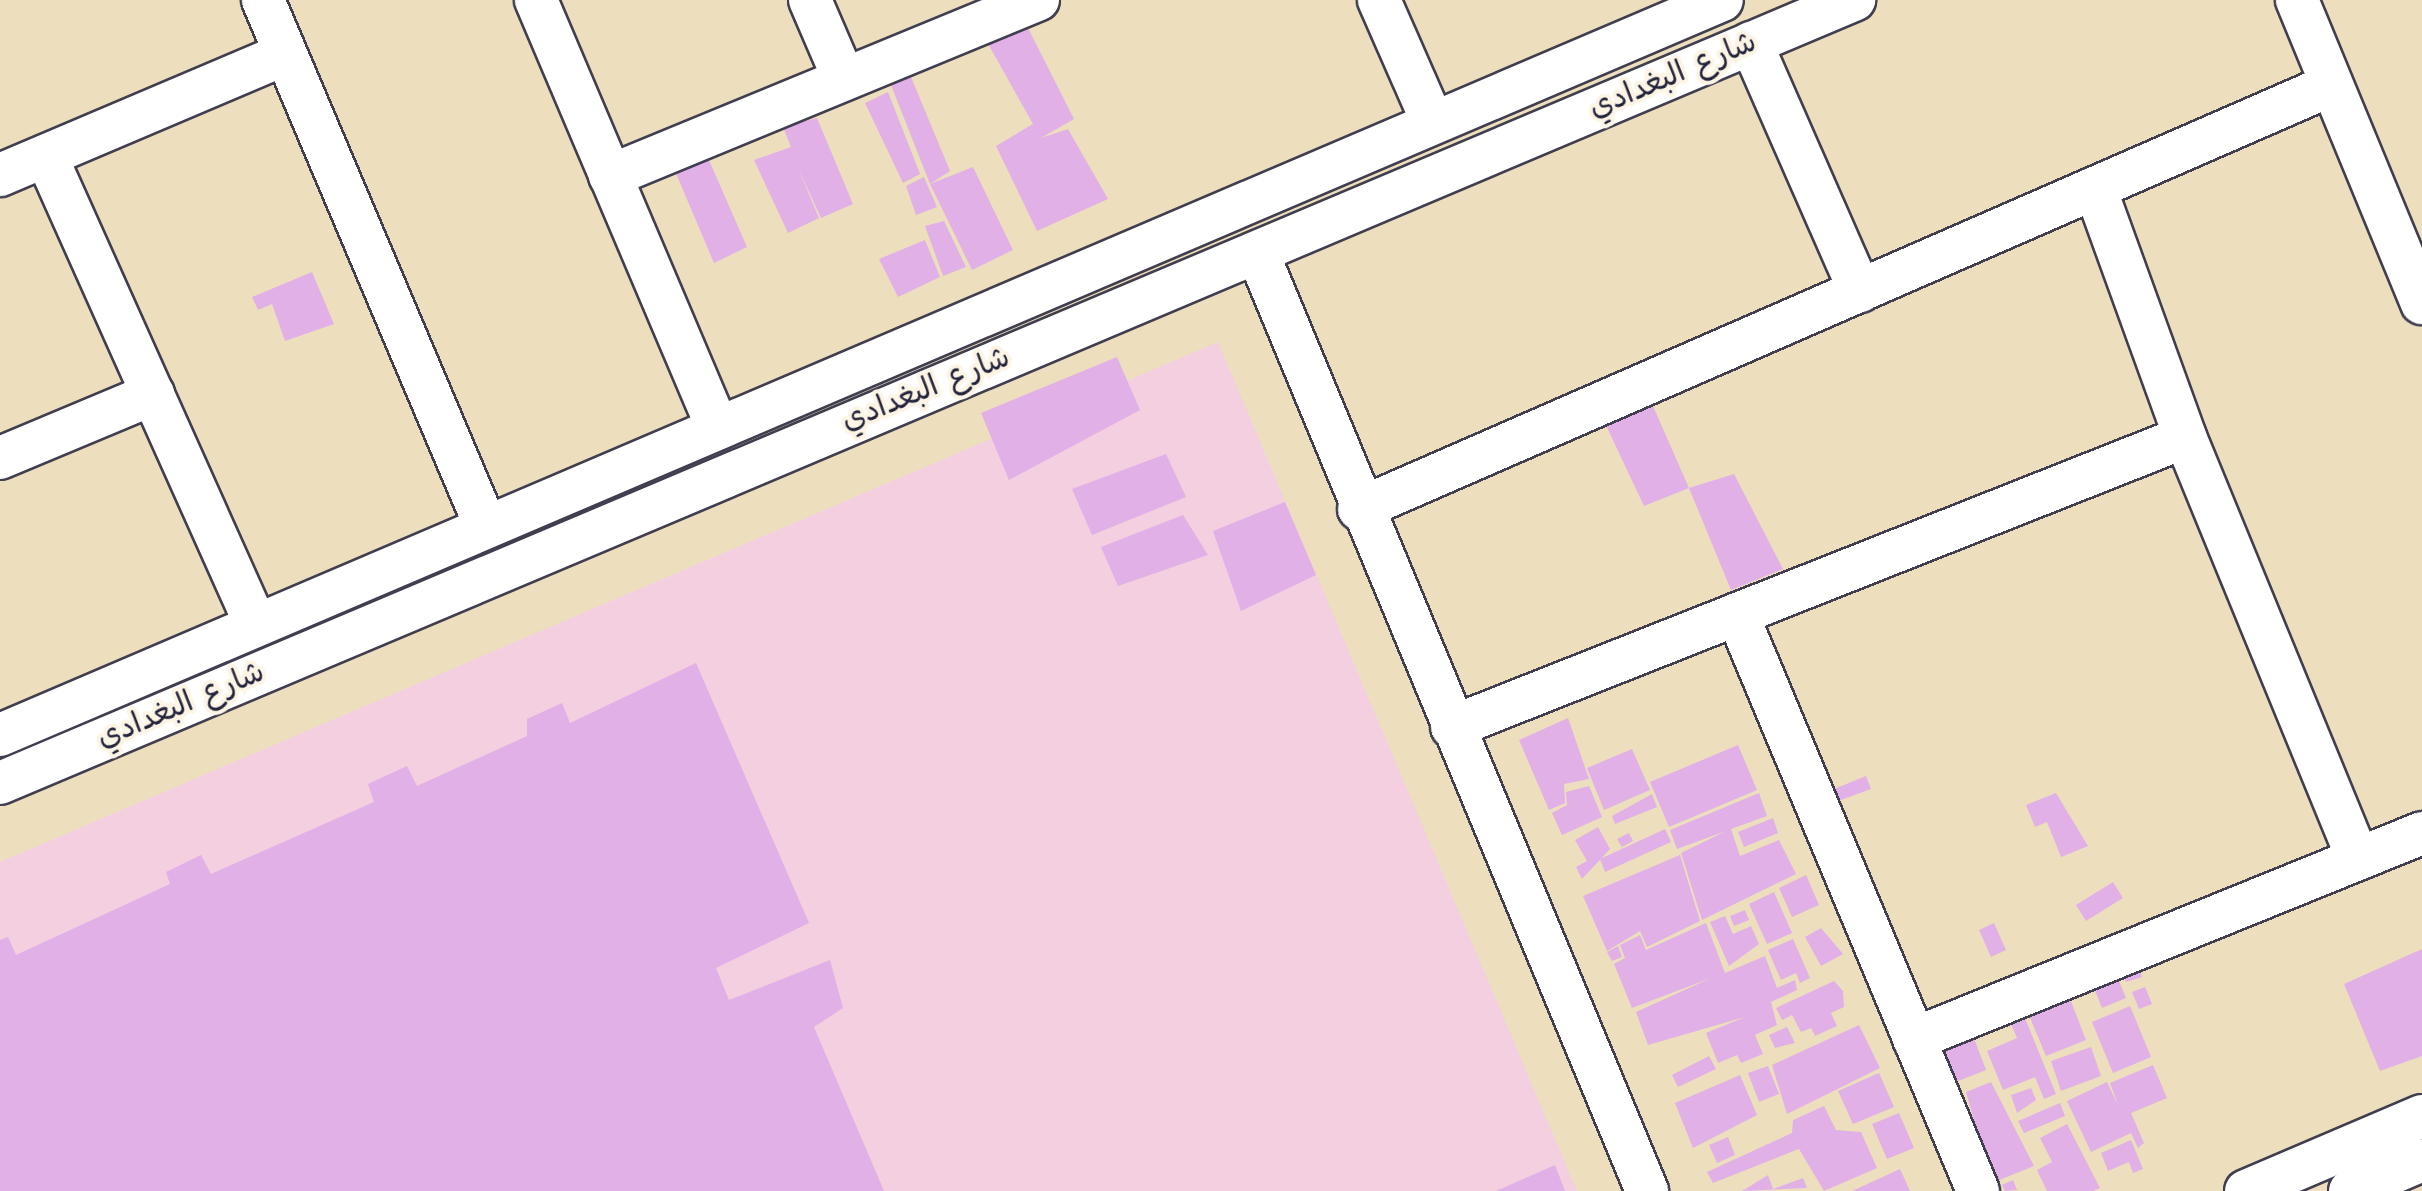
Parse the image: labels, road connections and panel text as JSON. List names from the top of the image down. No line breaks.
{"streets":{"street":["شارع البغدادي"]}}
